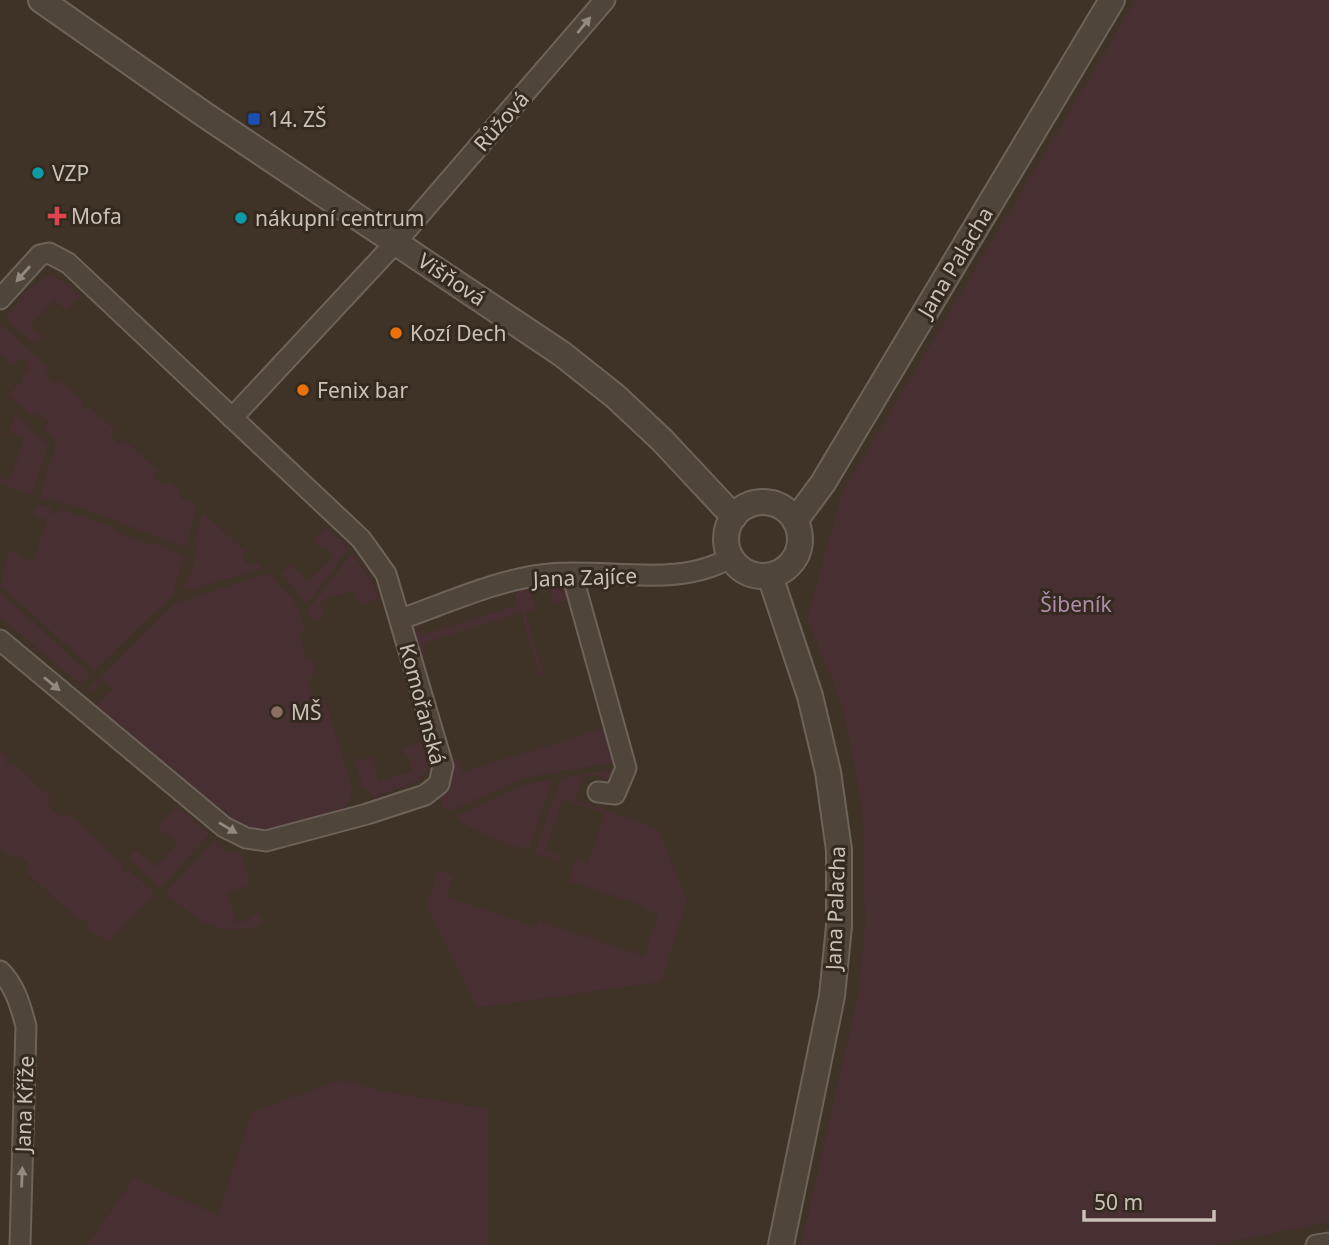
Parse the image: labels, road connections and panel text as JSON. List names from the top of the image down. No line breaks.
{"streets":{"street":["Růžová","Jana Palacha","Višňová","Jana Zajíce","Komořanská","Jana Kříže"]},"crossings":[["Růžová","Višňová"],["Růžová","Komořanská"],["Jana Palacha","Višňová"],["Jana Palacha","Jana Zajíce"],["Višňová","Jana Zajíce"],["Jana Zajíce","Komořanská"]],"one_way":["Růžová","Jana Kříže"],"parks":["Šibeník"],"places":{"transit":["14. ZŠ"],"other":["VZP","nákupní centrum","Kozí Dech","Fenix bar","MŠ"],"health":["Mofa"]},"scale_bar":"50 m"}
